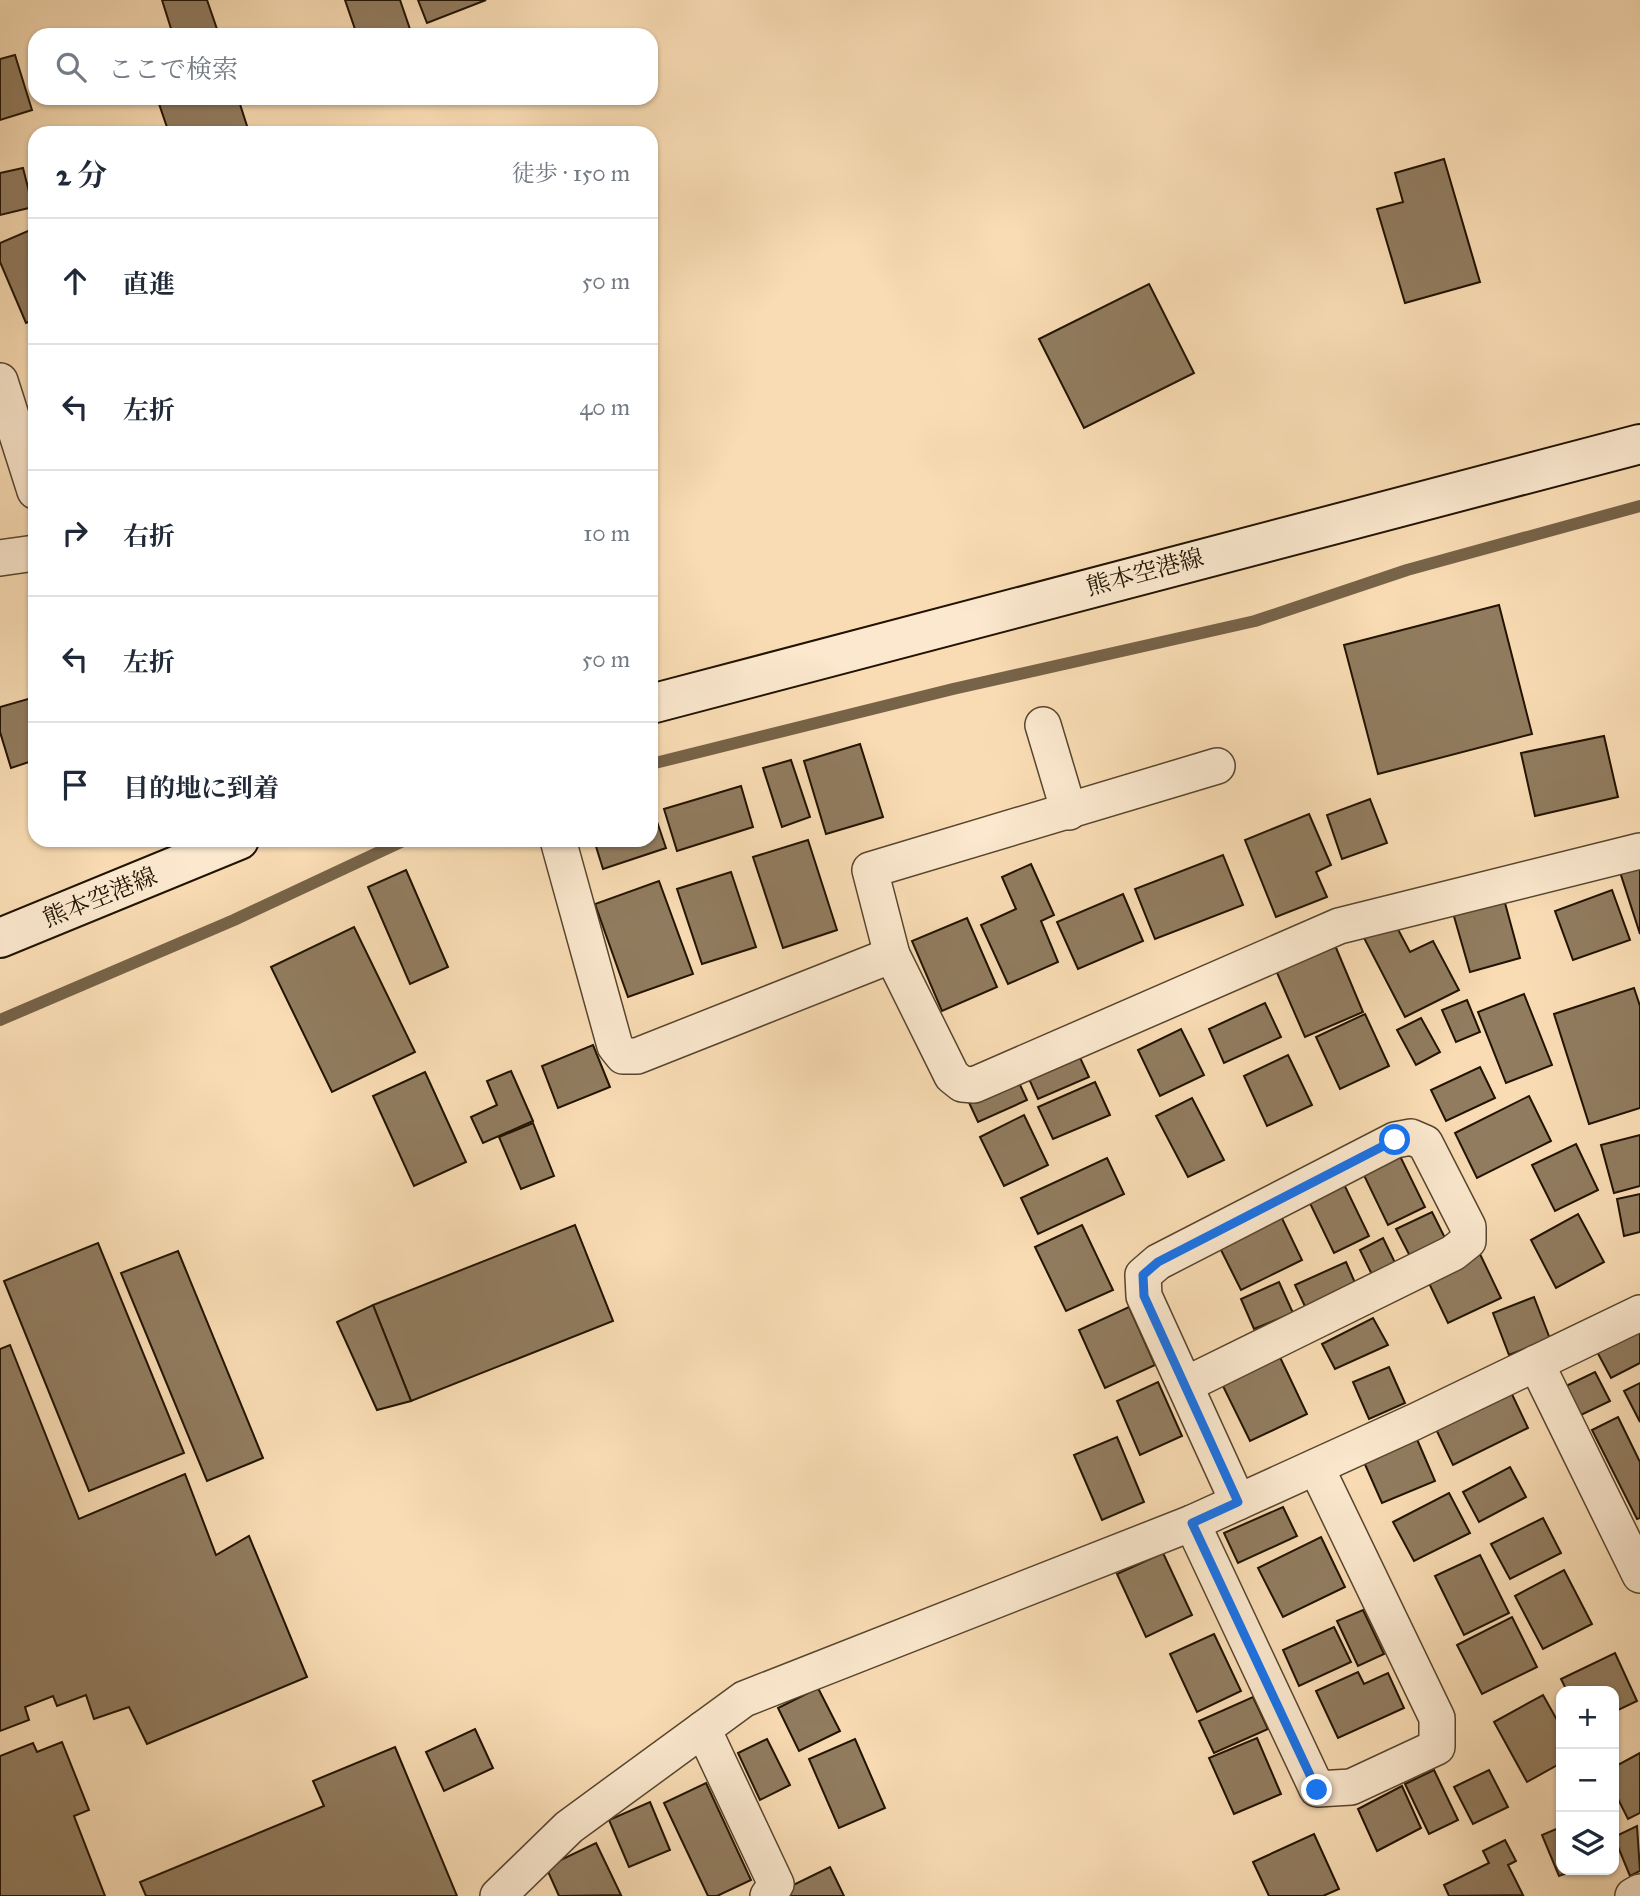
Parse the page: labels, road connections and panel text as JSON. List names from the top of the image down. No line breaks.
{"streets":{"main road":["熊本空港線"]},"page":{"search":"ここで検索","heading":["2 分","徒歩 · 150 m"],"list":[["直進","50 m"],["左折","40 m"],["右折","10 m"],["左折","50 m"],"目的地に到着"],"map_buttons":["+","−"]}}
